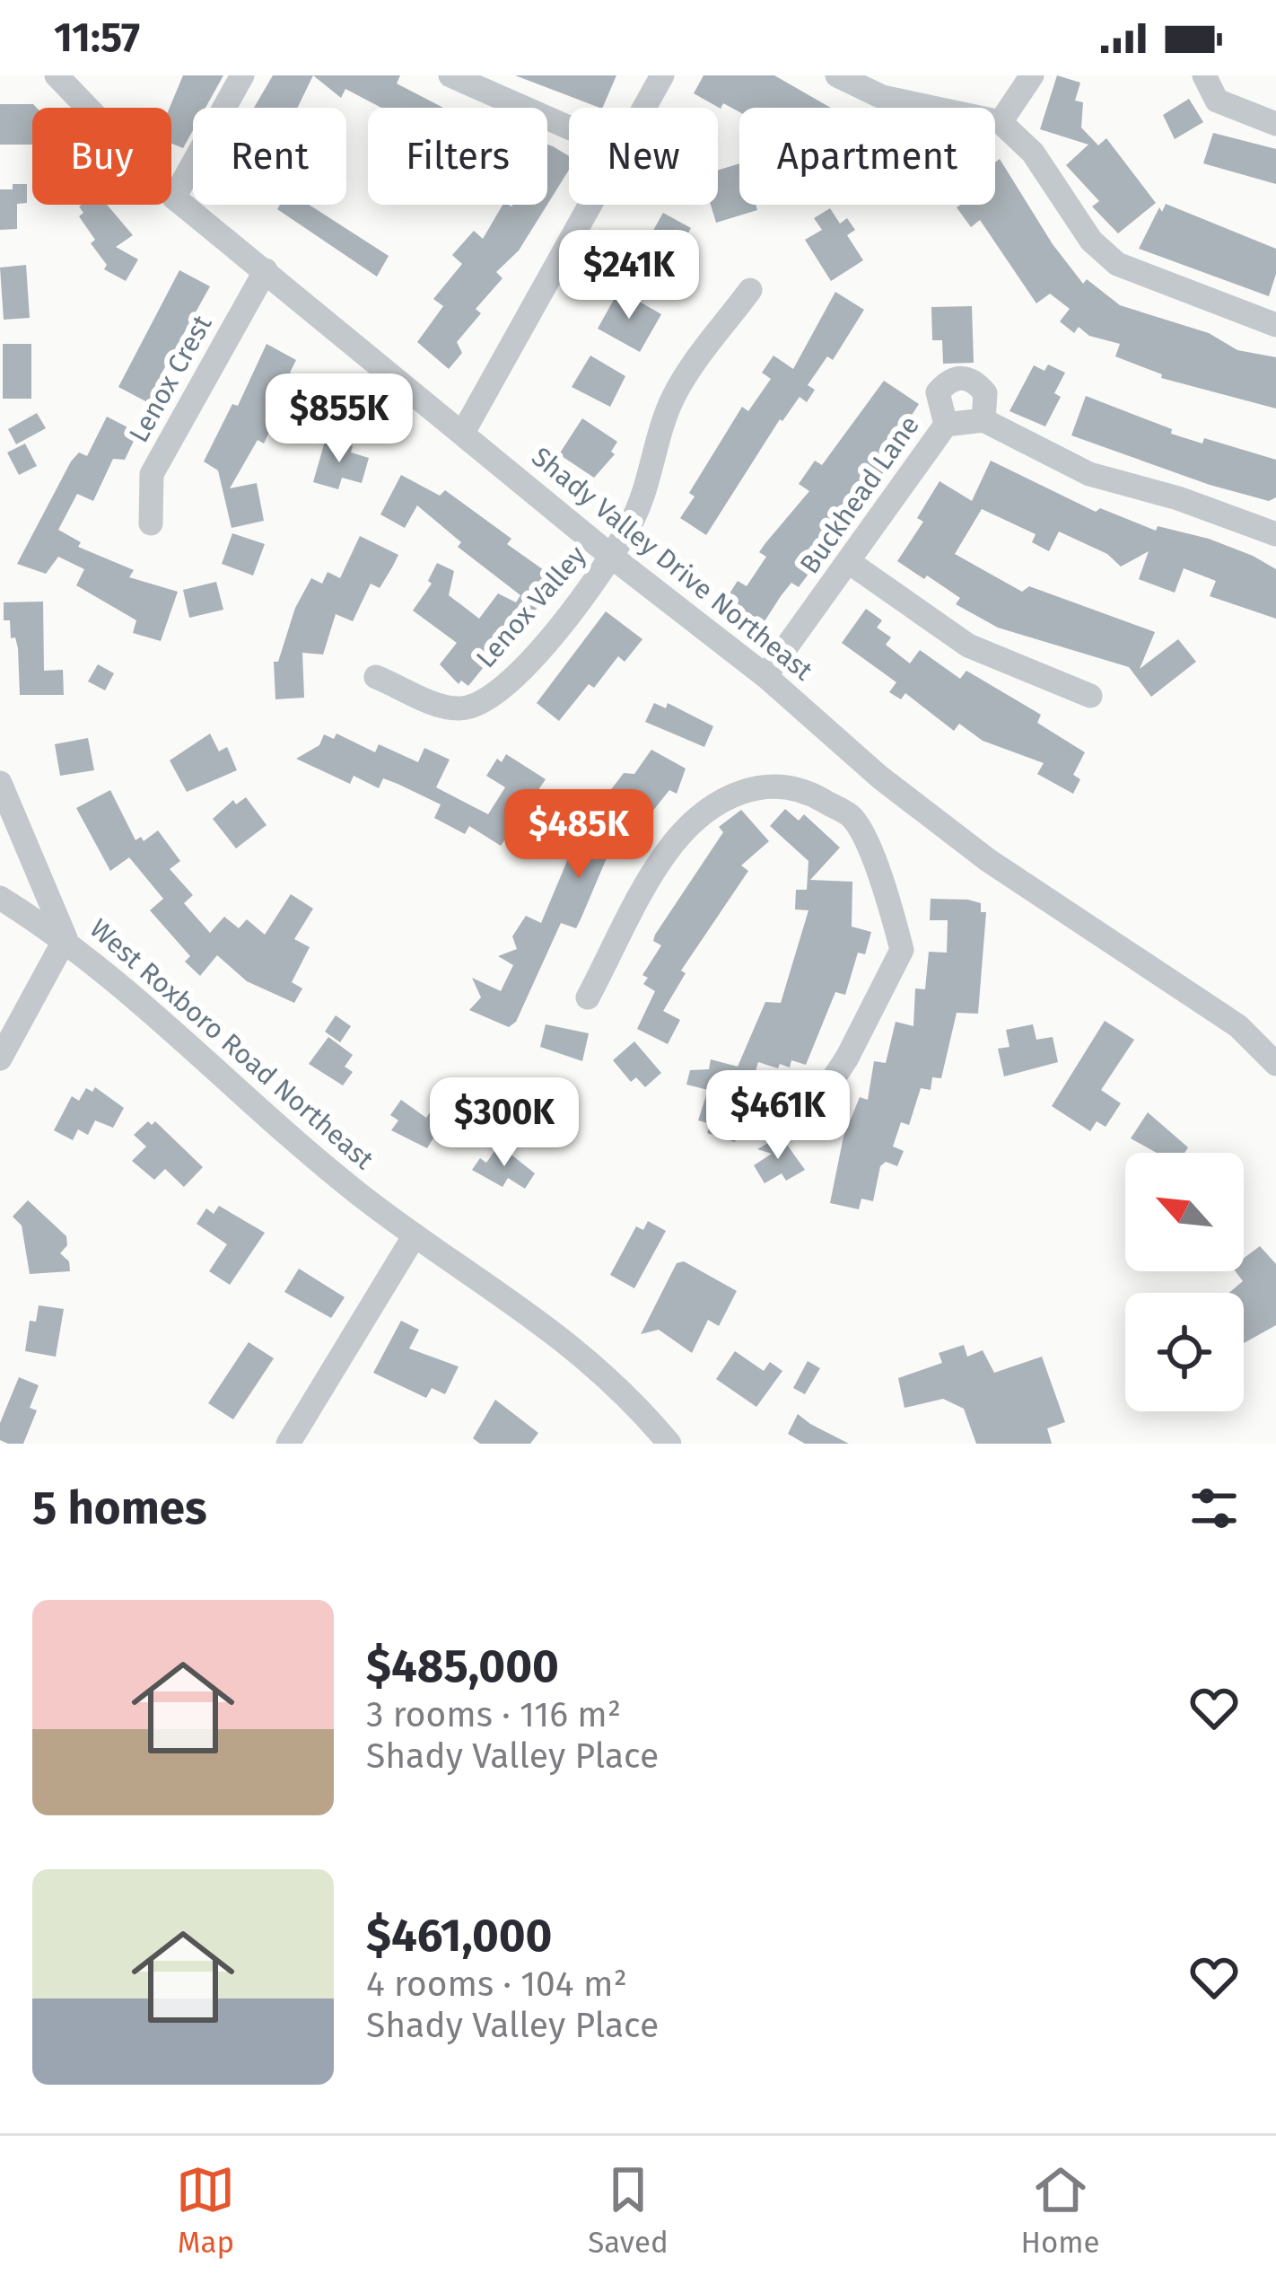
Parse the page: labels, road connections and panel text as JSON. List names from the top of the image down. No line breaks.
{"streets":{"street":["Lenox Crest","Buckhead Lane","Shady Valley Drive Northeast","Lenox Valley","West Roxboro Road Northeast"]},"crossings":[["Lenox Crest","Shady Valley Drive Northeast"],["Buckhead Lane","Shady Valley Drive Northeast"],["Shady Valley Drive Northeast","Lenox Valley"]],"north":"top left","page":{"status":"11:57","chip":["Buy","Rent","Filters","New","Apartment"],"price":["$241K","$855K","$485K","$461K","$300K"],"heading":"5 homes","list":[{"name":"$485,000","note":"3 rooms · 116 m² · Shady Valley Place"},{"name":"$461,000","note":"4 rooms · 104 m² · Shady Valley Place"}],"tabs":["Map","Saved","Home"]}}
